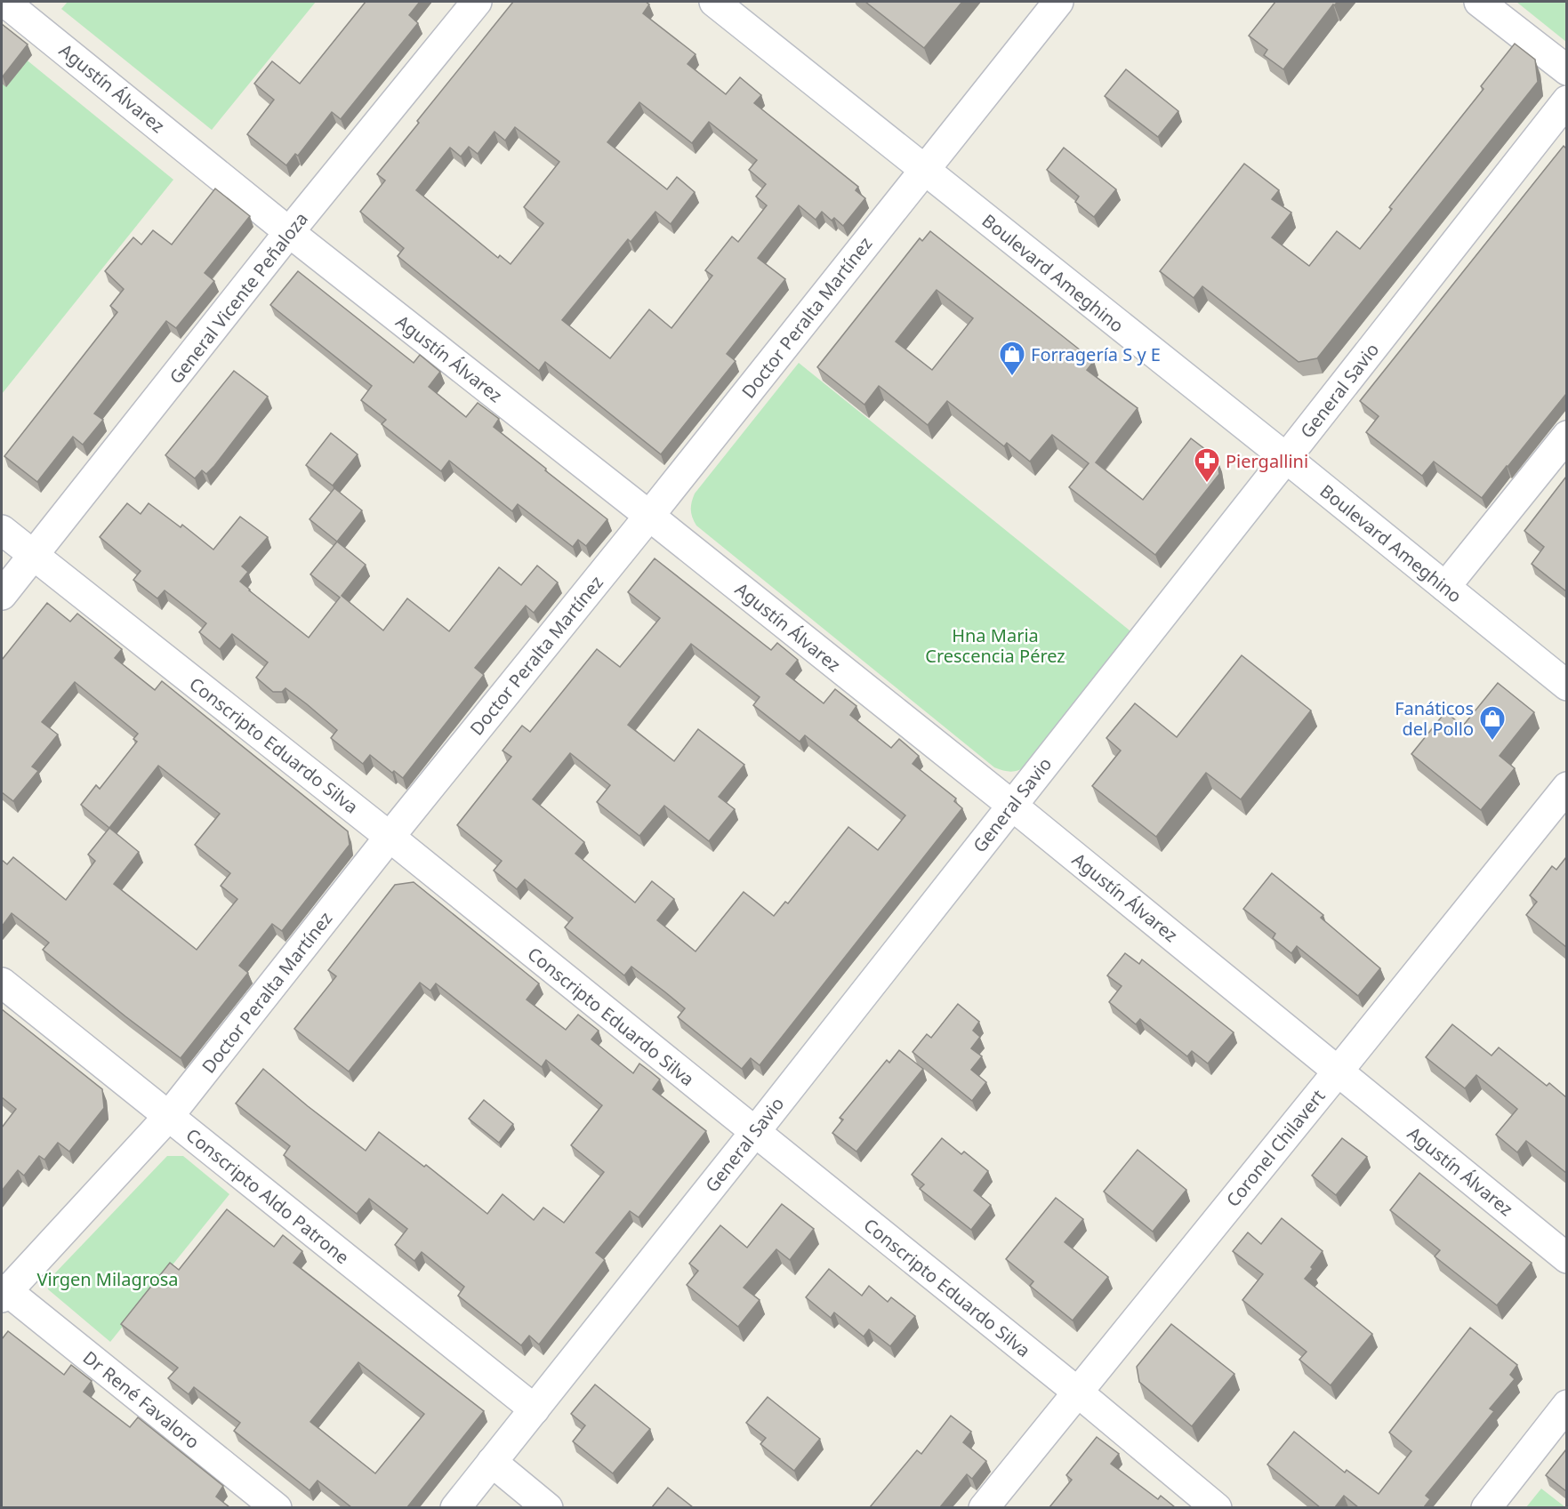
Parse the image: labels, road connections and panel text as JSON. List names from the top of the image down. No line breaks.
{"streets":{"street":["Agustín Álvarez","Boulevard Ameghino","General Vicente Peñaloza","Doctor Peralta Martínez","General Savio","Conscripto Eduardo Silva","Coronel Chilavert","Conscripto Aldo Patrone","Dr René Favaloro"]},"crossings":[["Agustín Álvarez","General Vicente Peñaloza"],["Agustín Álvarez","Doctor Peralta Martínez"],["Agustín Álvarez","General Savio"],["Agustín Álvarez","Coronel Chilavert"],["Boulevard Ameghino","Doctor Peralta Martínez"],["Boulevard Ameghino","General Savio"],["General Vicente Peñaloza","Conscripto Eduardo Silva"],["Doctor Peralta Martínez","Conscripto Eduardo Silva"],["Doctor Peralta Martínez","Conscripto Aldo Patrone"],["Doctor Peralta Martínez","Dr René Favaloro"],["General Savio","Conscripto Eduardo Silva"],["General Savio","Conscripto Aldo Patrone"],["Conscripto Eduardo Silva","Coronel Chilavert"]],"parks":["Hna Maria Crescencia Pérez","Virgen Milagrosa"],"places":{"shop":["Forragería S y E","Fanáticos del Pollo"],"pharmacy":["Piergallini"]}}
